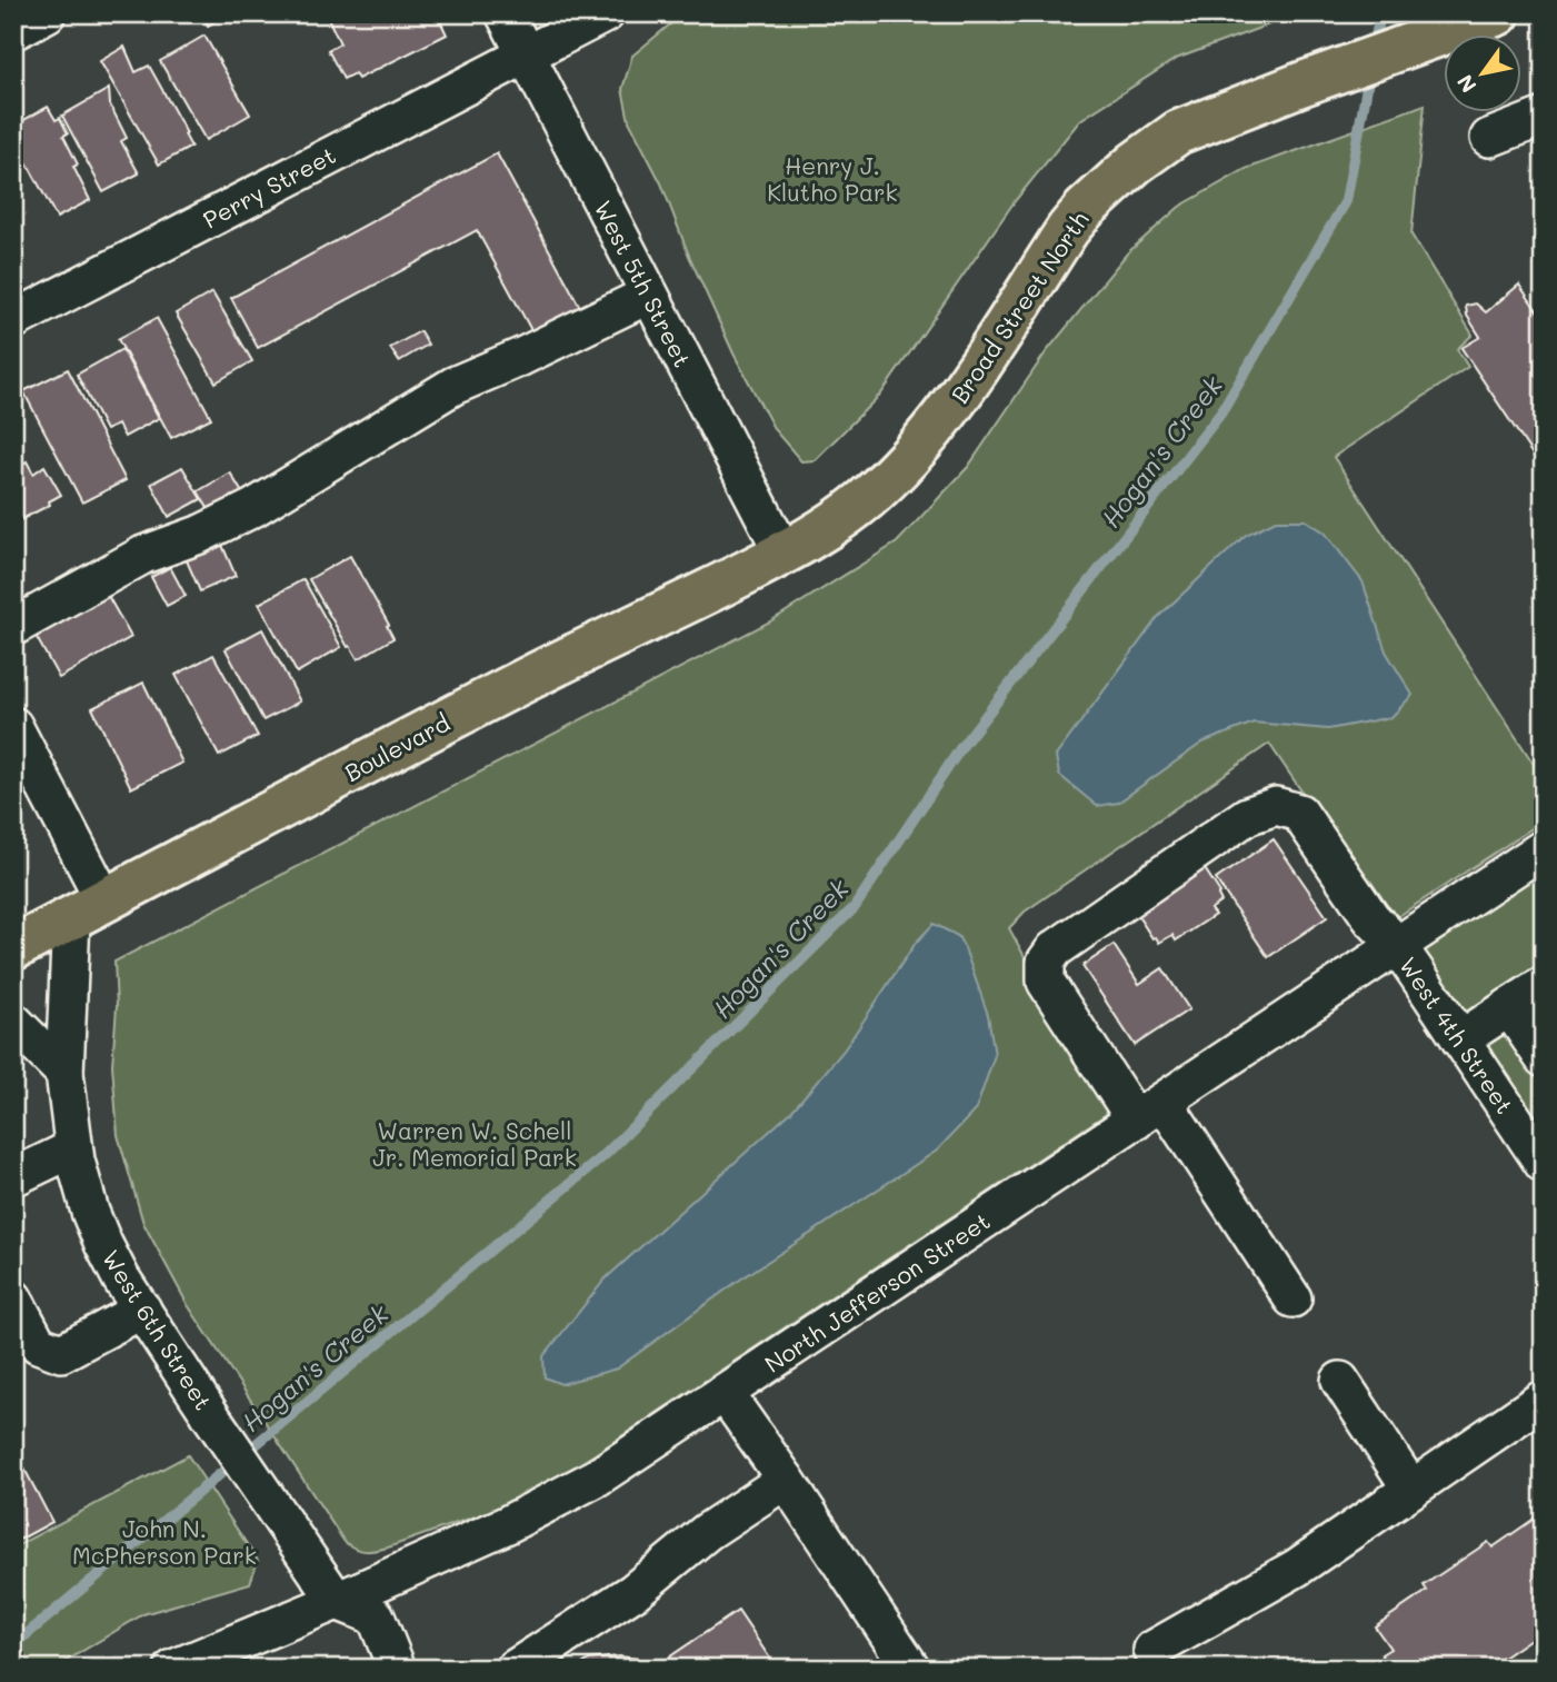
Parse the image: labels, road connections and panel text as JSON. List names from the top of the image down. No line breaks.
{"streets":{"main road":["Broad Street North","Boulevard"],"street":["Perry Street","West 5th Street","West 4th Street","North Jefferson Street","West 6th Street"]},"crossings":[["Perry Street","West 5th Street"],["West 5th Street","Broad Street North"],["West 5th Street","Boulevard"],["Broad Street North","Boulevard"],["Boulevard","West 6th Street"],["West 4th Street","North Jefferson Street"],["North Jefferson Street","West 6th Street"]],"water":["Hogan's Creek"],"parks":["Henry J. Klutho Park","Warren W. Schell Jr. Memorial Park","John N. McPherson Park"],"north":"bottom left"}
